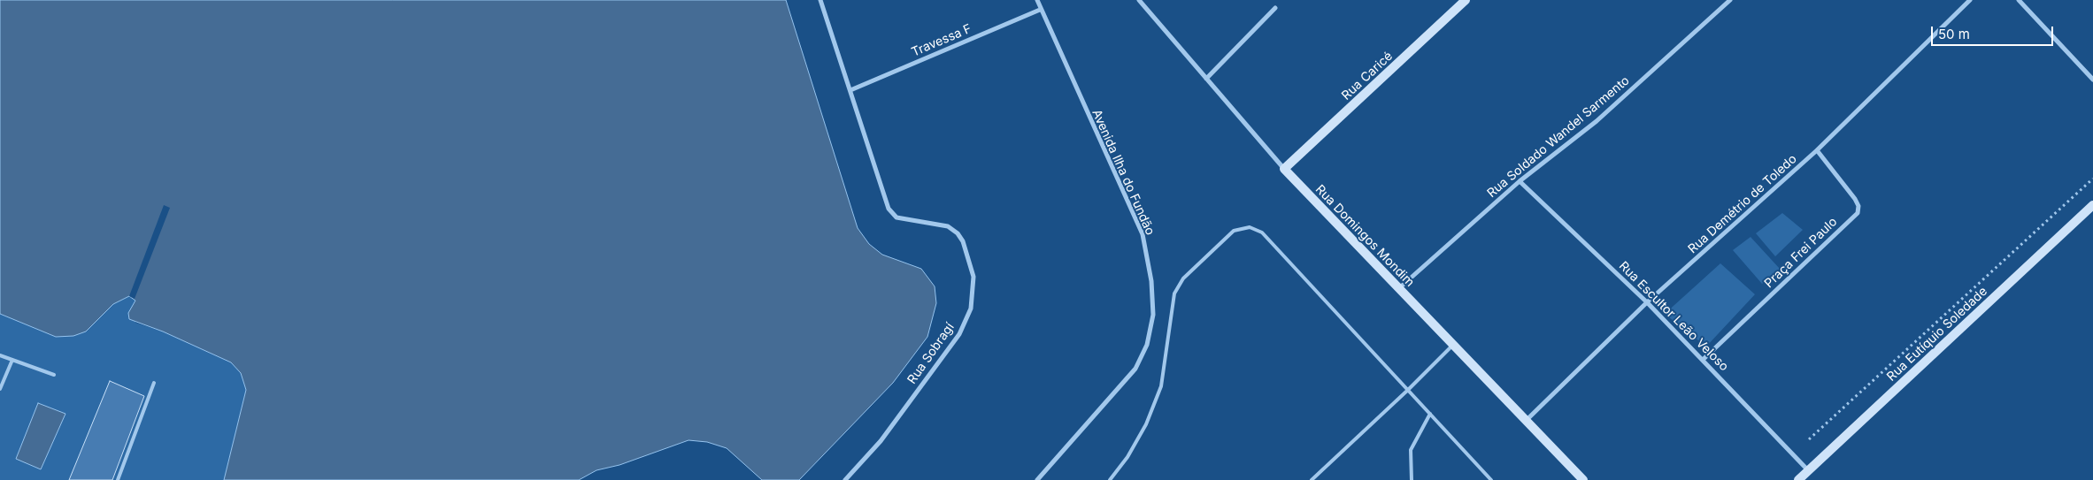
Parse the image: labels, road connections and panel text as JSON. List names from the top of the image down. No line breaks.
{"streets":{"street":["Travessa F","Rua Caricé","Rua Soldado Wandel Sarmento","Avenida Ilha do Fundão","Rua Demétrio de Toledo","Rua Domingos Mondim","Praça Frei Paulo","Rua Escultor Leão Veloso","Rua Eutíquio Soledade","Rua Sobragí"]},"crossings":[["Travessa F","Avenida Ilha do Fundão"],["Travessa F","Rua Sobragí"],["Rua Caricé","Rua Domingos Mondim"],["Rua Soldado Wandel Sarmento","Rua Domingos Mondim"],["Rua Soldado Wandel Sarmento","Rua Escultor Leão Veloso"],["Rua Demétrio de Toledo","Rua Domingos Mondim"],["Rua Demétrio de Toledo","Praça Frei Paulo"],["Rua Demétrio de Toledo","Rua Escultor Leão Veloso"],["Praça Frei Paulo","Rua Escultor Leão Veloso"],["Rua Escultor Leão Veloso","Rua Eutíquio Soledade"]],"scale_bar":"50 m"}
